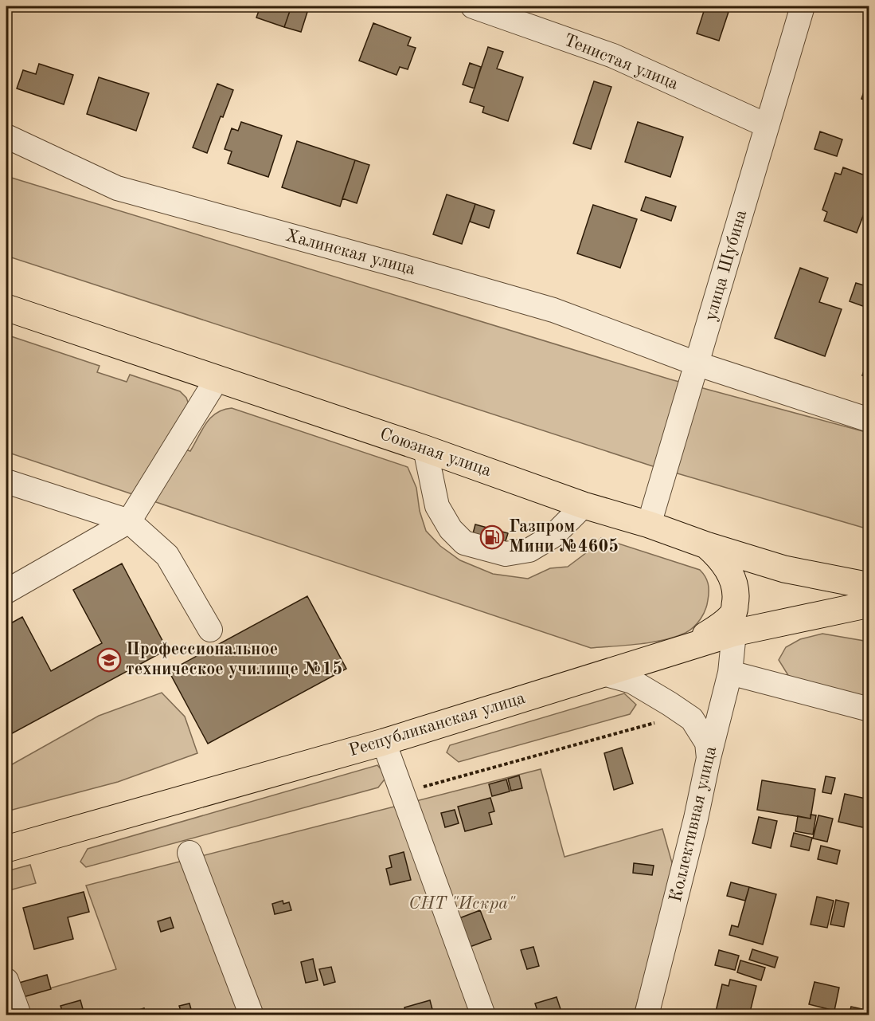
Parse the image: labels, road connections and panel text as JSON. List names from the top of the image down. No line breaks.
{"streets":{"main road":["Союзная улица","Республиканская улица"],"street":["Тенистая улица","Халинская улица","улица Шубина","Коллективная улица"]},"crossings":[["Тенистая улица","улица Шубина"],["Халинская улица","улица Шубина"],["улица Шубина","Союзная улица"],["Республиканская улица","Коллективная улица"]],"parks":["СНТ \"Искра\""],"places":{"fuel station":["Газпром Мини №4605"],"school or university":["Профессиональное техническое училище №15"]}}
